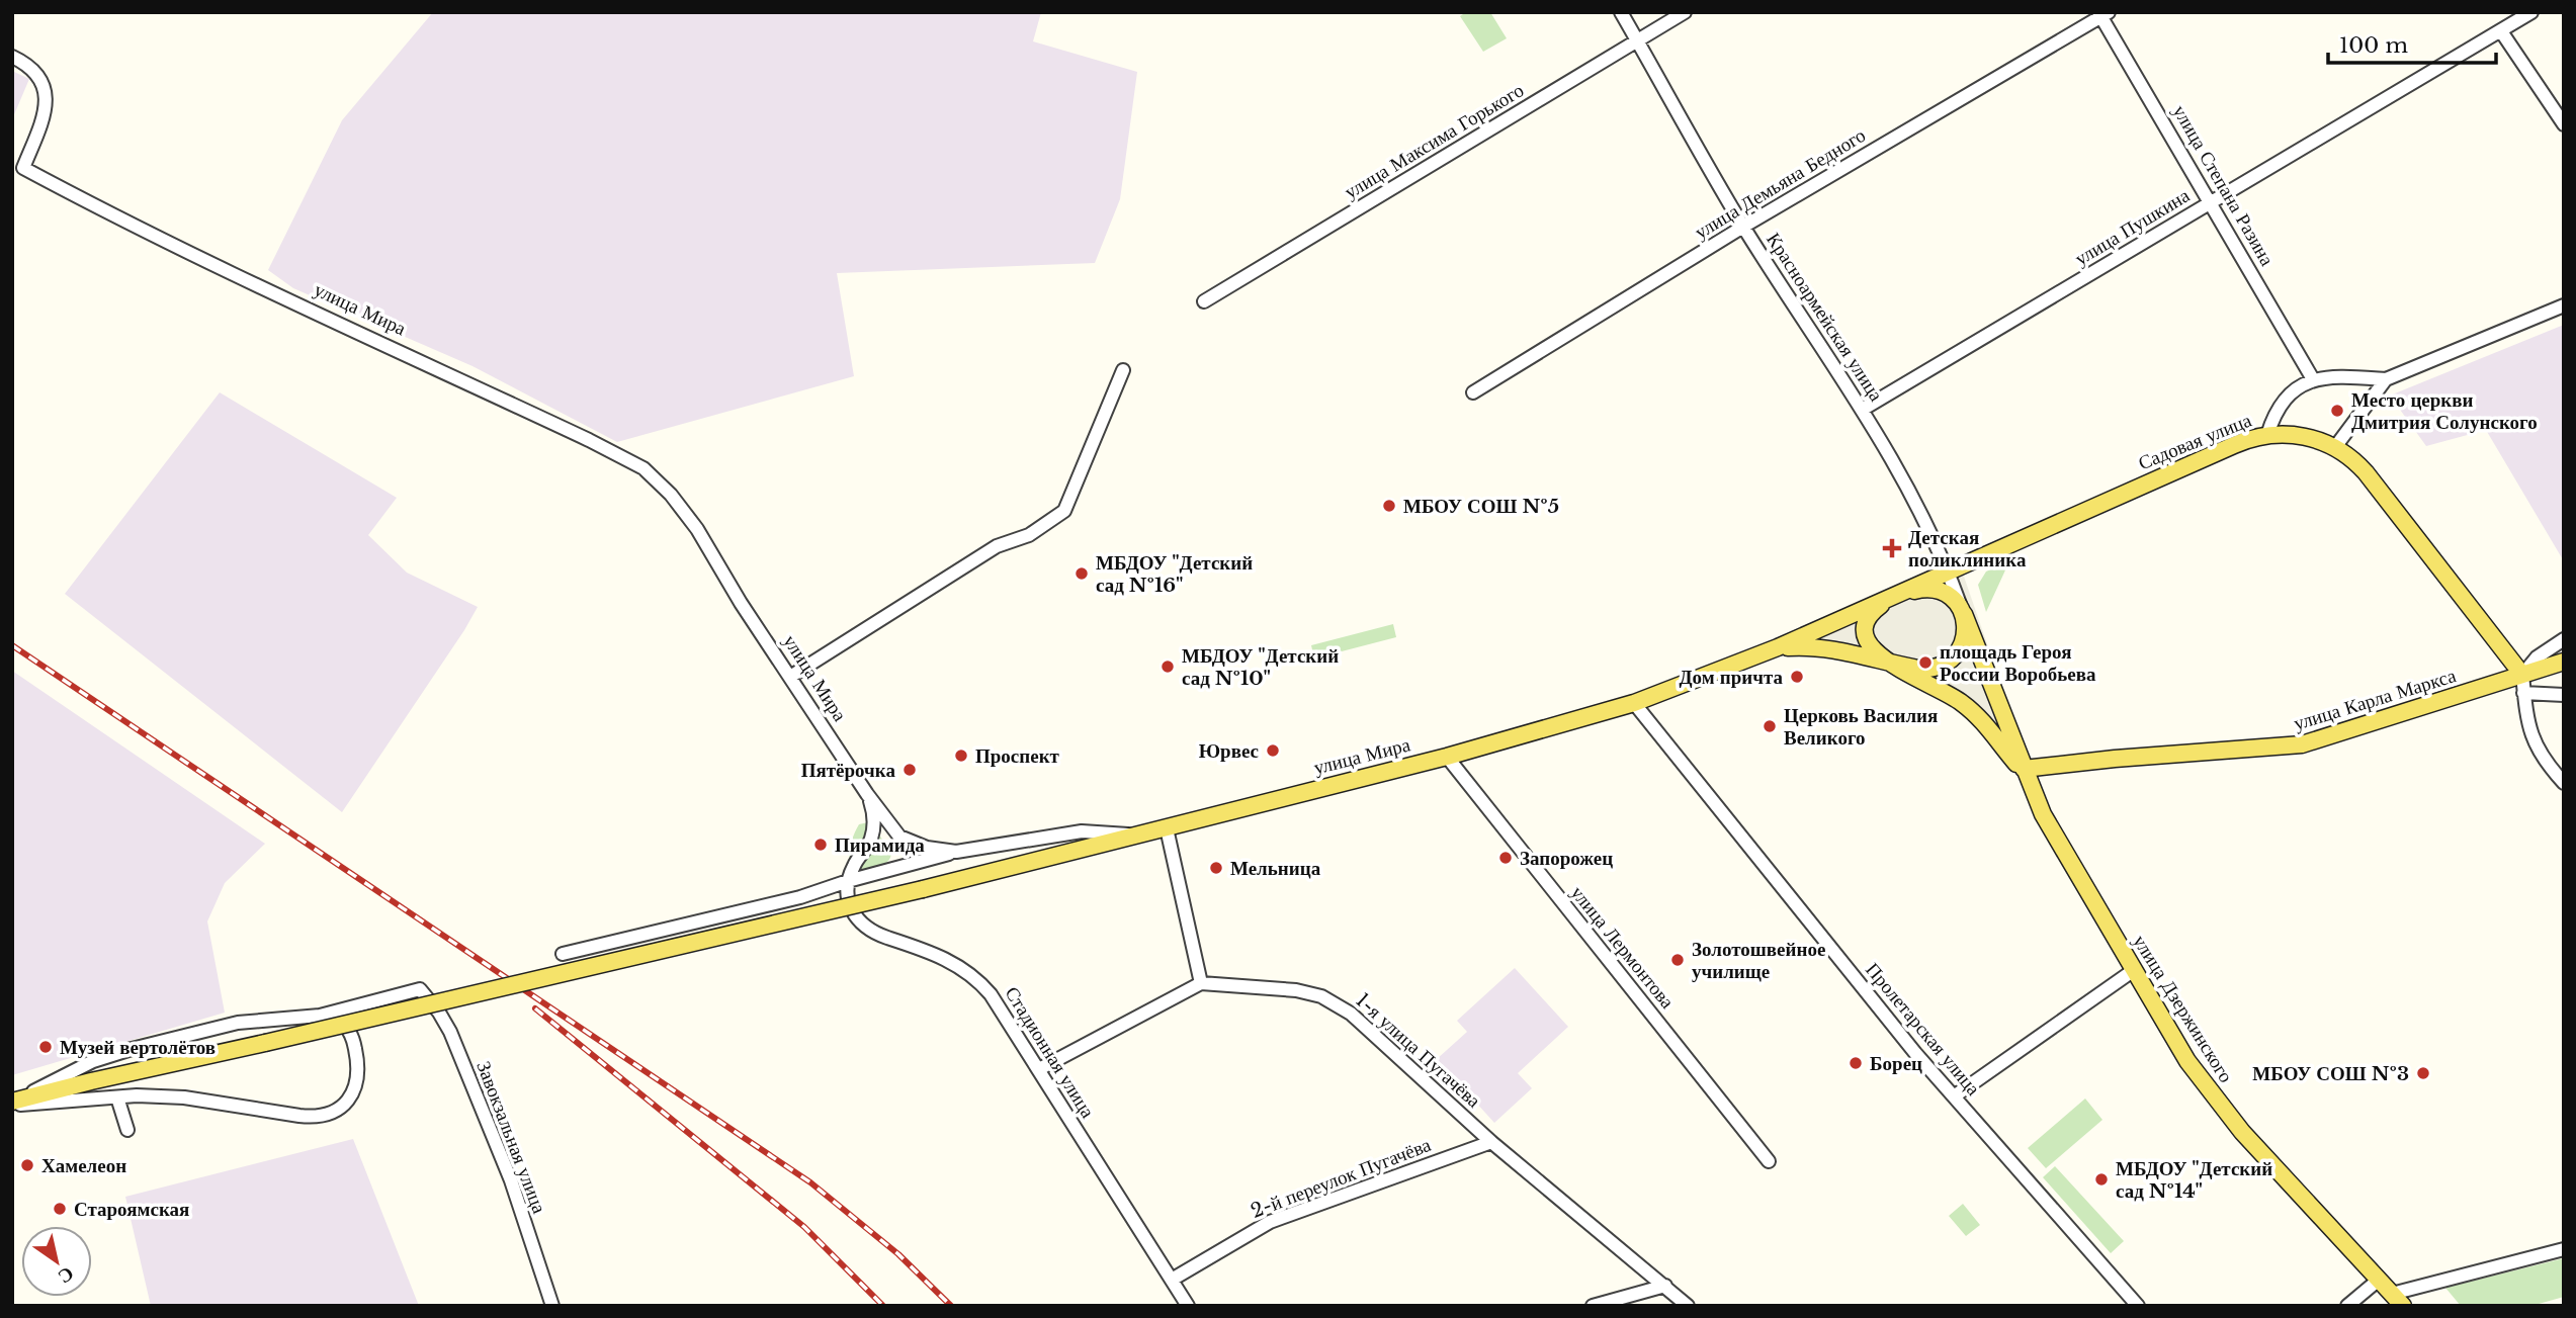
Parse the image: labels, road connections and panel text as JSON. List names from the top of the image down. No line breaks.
{"streets":{"main road":["улица Мира","Садовая улица","улица Карла Маркса","улица Дзержинского"],"street":["улица Максима Горького","улица Демьяна Бедного","улица Степана Разина","улица Пушкина","Красноармейская улица","улица Лермонтова","Пролетарская улица","1-я улица Пугачёва","Стадионная улица","Завокзальная улица","2-й переулок Пугачёва"]},"crossings":[["улица Максима Горького","Красноармейская улица"],["улица Демьяна Бедного","улица Степана Разина"],["улица Демьяна Бедного","Красноармейская улица"],["улица Степана Разина","улица Пушкина"],["улица Пушкина","Красноармейская улица"],["улица Мира","Красноармейская улица"],["улица Мира","Садовая улица"],["улица Мира","улица Лермонтова"],["улица Мира","улица Дзержинского"],["улица Мира","Пролетарская улица"],["Красноармейская улица","Садовая улица"],["Красноармейская улица","улица Дзержинского"],["Садовая улица","улица Дзержинского"],["улица Карла Маркса","улица Дзержинского"],["1-я улица Пугачёва","2-й переулок Пугачёва"],["Стадионная улица","2-й переулок Пугачёва"]],"places":{"other":["Место церкви Дмитрия Солунского","МБОУ СОШ №5","МБДОУ \"Детский сад №16\"","площадь Героя России Воробьева","МБДОУ \"Детский сад №10\"","Дом причта","Церковь Василия Великого","Юрвес","Проспект","Пятёрочка","Пирамида","Запорожец","Мельница","Золотошвейное училище","Музей вертолётов","Борец","МБОУ СОШ №3","Хамелеон","МБДОУ \"Детский сад №14\"","Староямская"],"health":["Детская поликлиника"]},"scale_bar":"100 m","north":"bottom right"}
